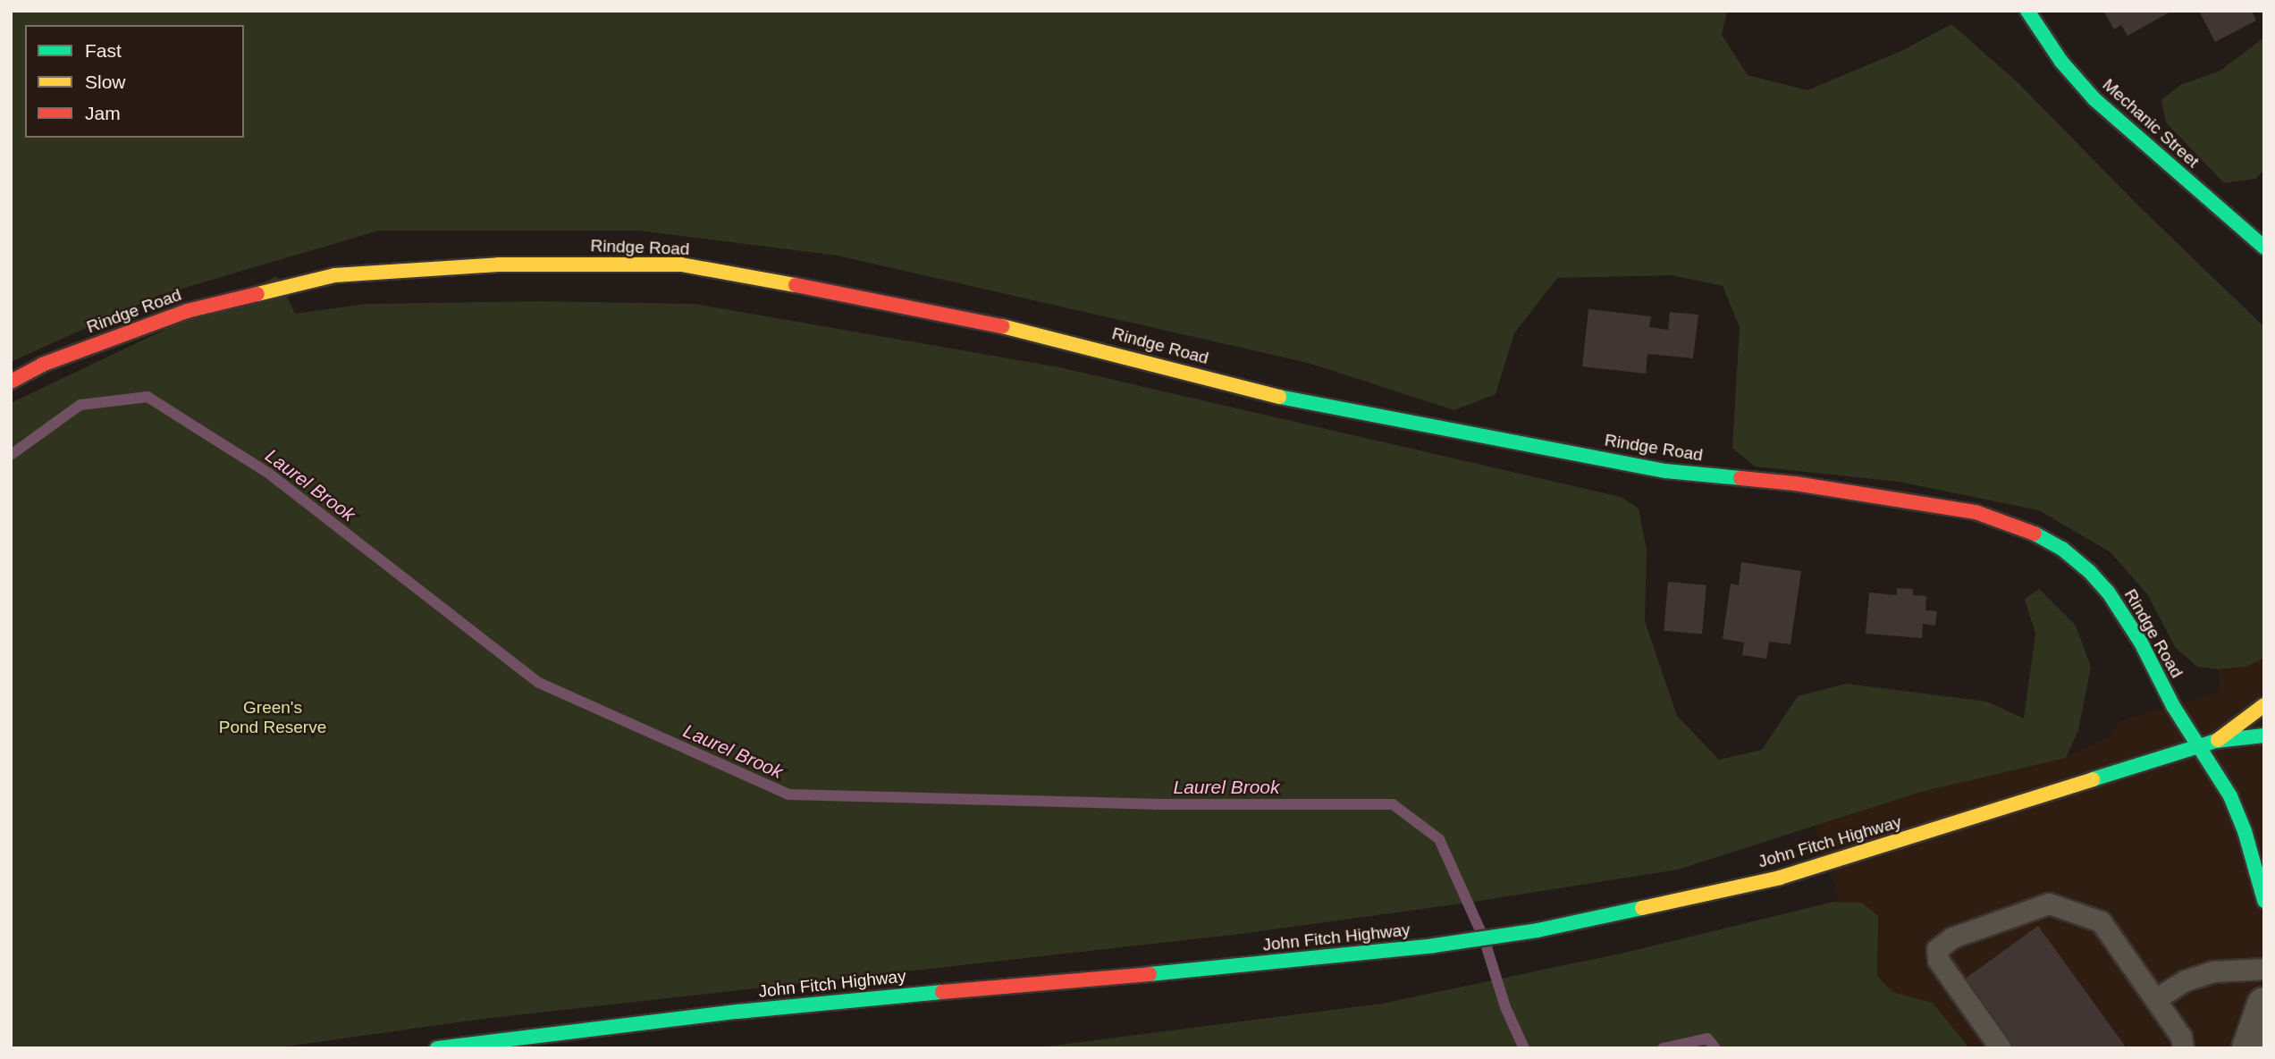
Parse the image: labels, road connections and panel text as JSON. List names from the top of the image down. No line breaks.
{"streets":{"street":["Mechanic Street","Rindge Road","John Fitch Highway"]},"crossings":[["Rindge Road","John Fitch Highway"]],"water":["Laurel Brook"],"parks":["Green's Pond Reserve"],"legend":["Fast","Slow","Jam"]}
